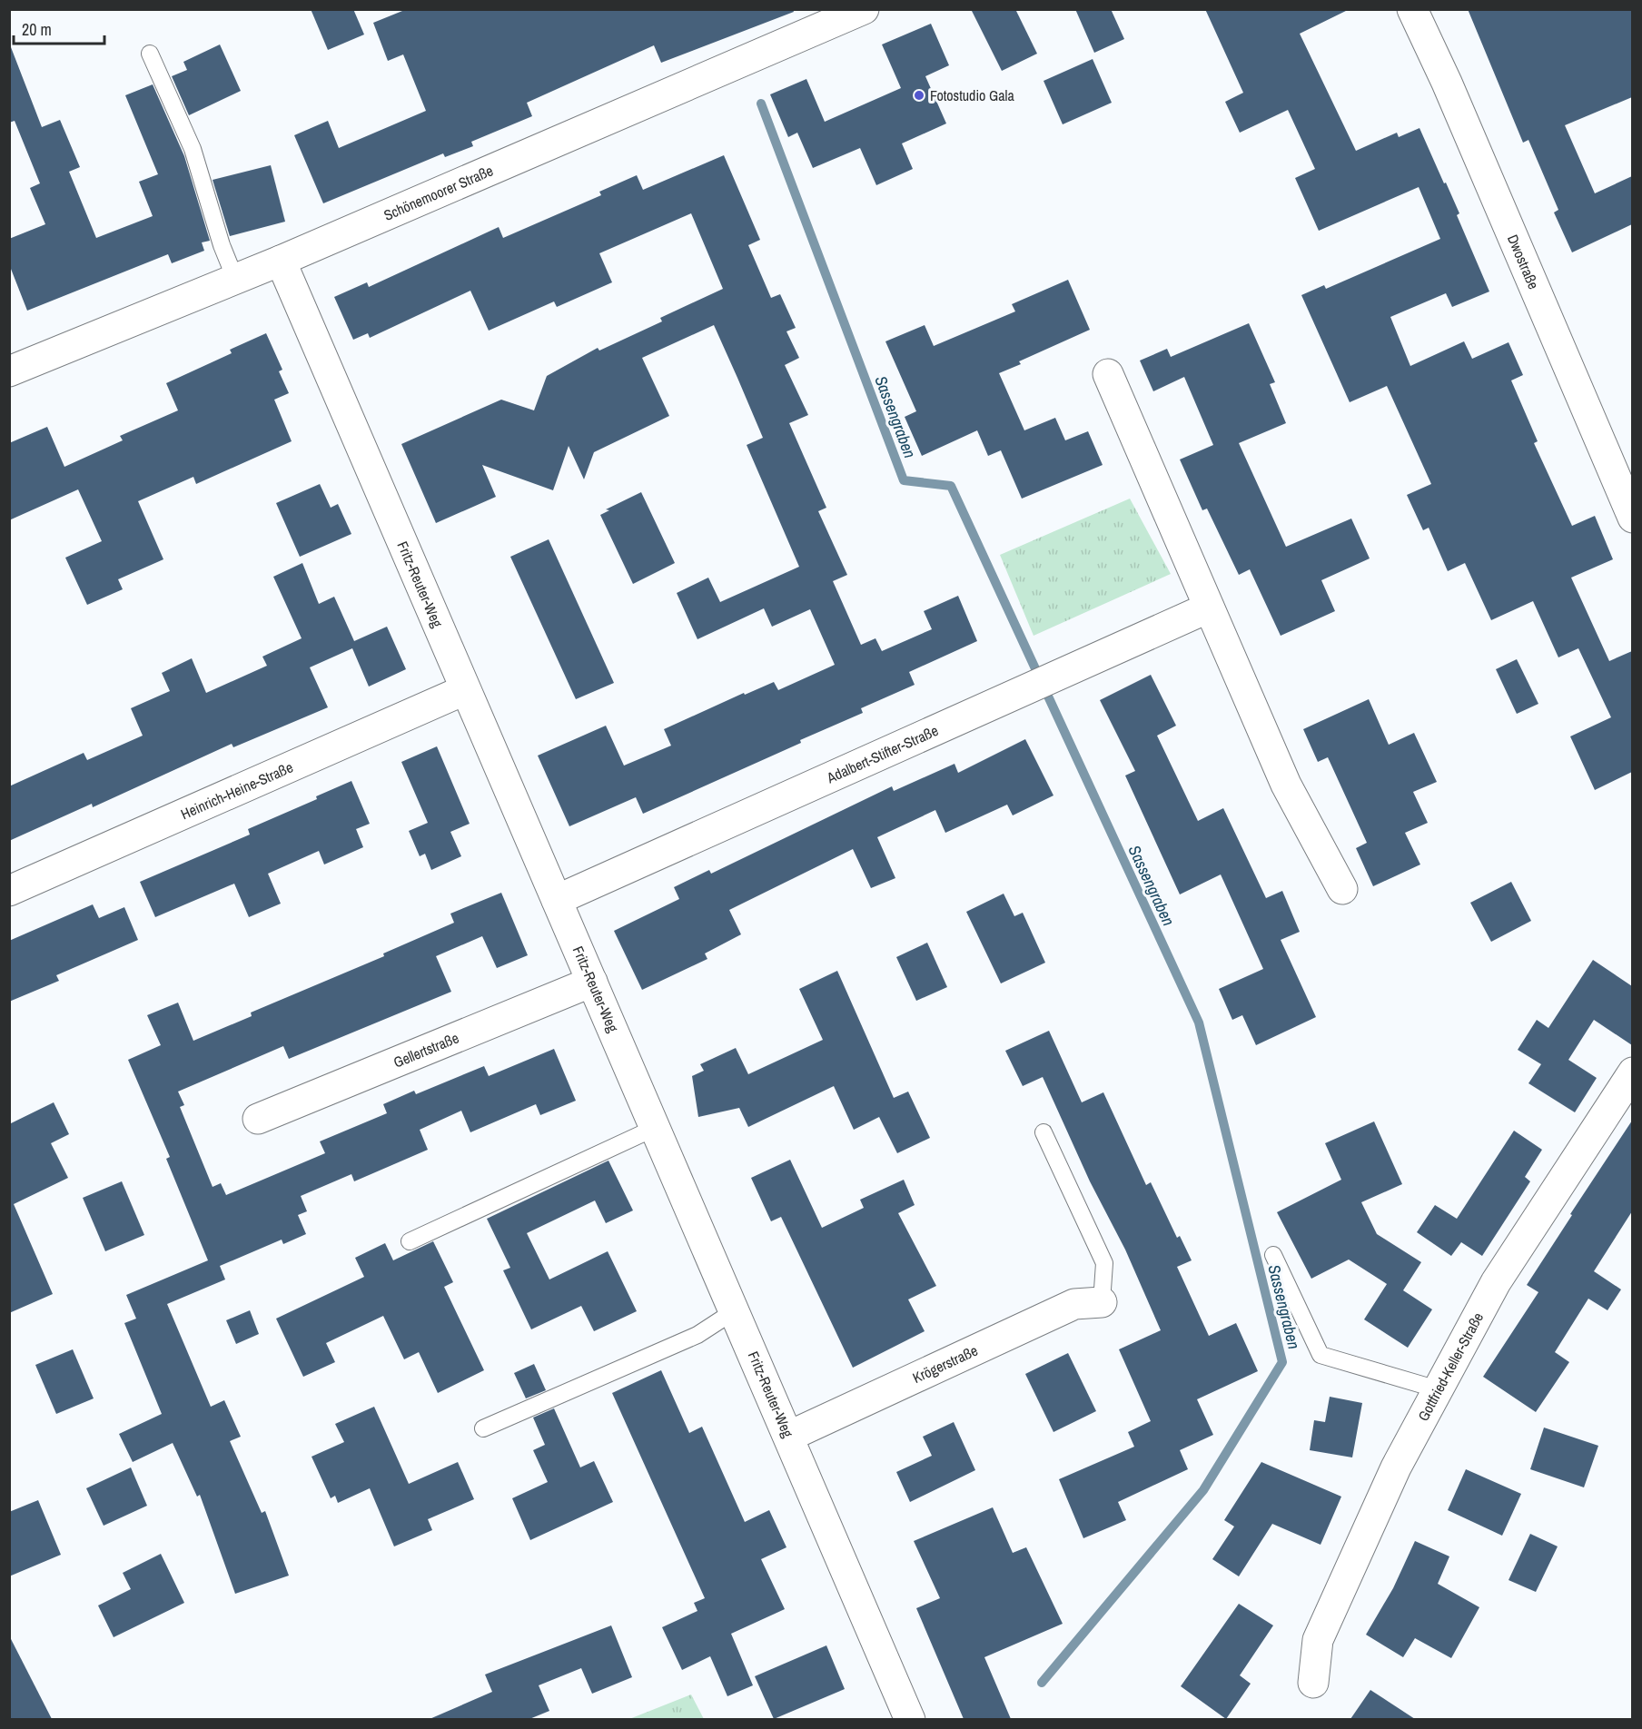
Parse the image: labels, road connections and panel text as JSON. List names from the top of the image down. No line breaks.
{"streets":{"street":["Schönemoorer Straße","Dwostraße","Fritz-Reuter-Weg","Adalbert-Stifter-Straße","Heinrich-Heine-Straße","Gellertstraße","Krögerstraße","Gottfried-Keller-Straße"]},"crossings":[["Schönemoorer Straße","Fritz-Reuter-Weg"],["Fritz-Reuter-Weg","Adalbert-Stifter-Straße"],["Fritz-Reuter-Weg","Heinrich-Heine-Straße"],["Fritz-Reuter-Weg","Gellertstraße"],["Fritz-Reuter-Weg","Krögerstraße"]],"water":["Sassengraben"],"places":["Fotostudio Gala"],"scale_bar":"20 m"}
